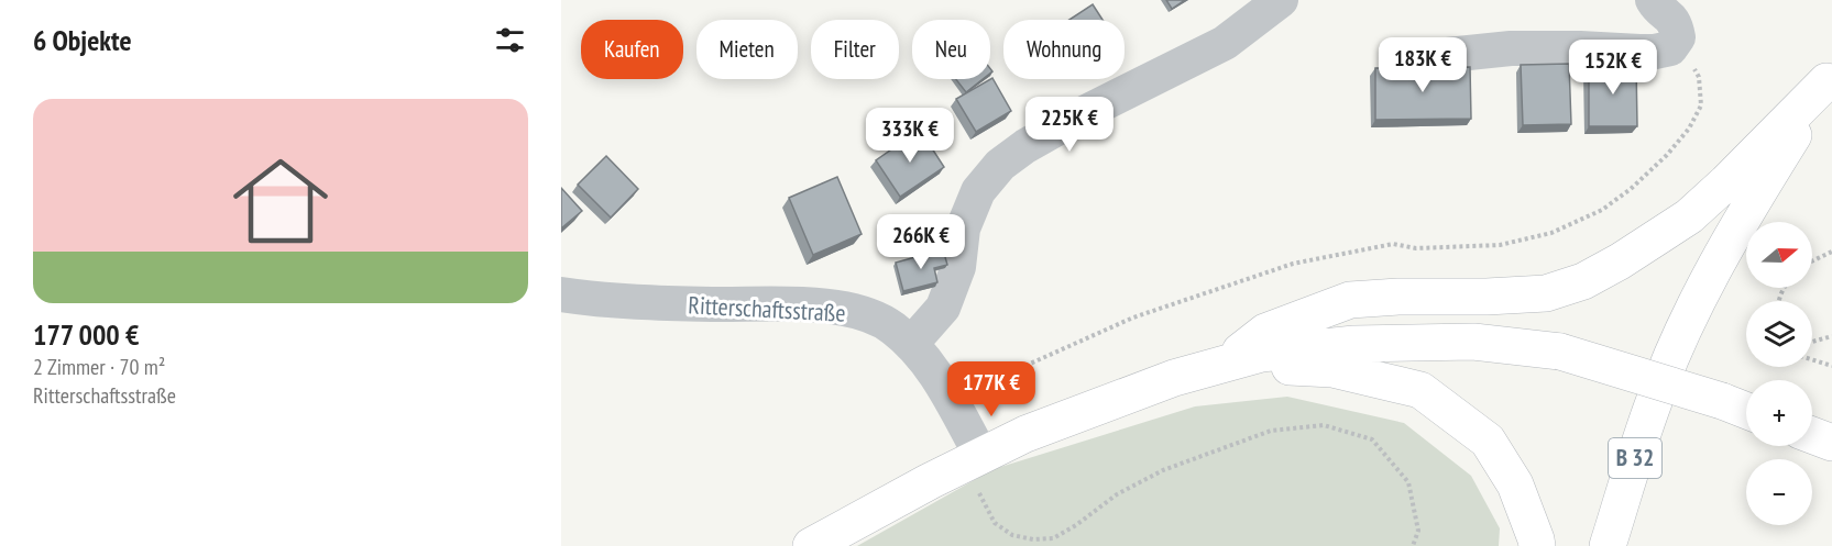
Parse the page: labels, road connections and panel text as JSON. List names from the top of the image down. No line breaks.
{"streets":{"main road":["B 32"],"street":["Ritterschaftsstraße"]},"north":"right","page":{"heading":"6 Objekte","chip":["Kaufen","Mieten","Filter","Neu","Wohnung"],"price":["183K €","152K €","225K €","333K €","266K €","177K €"],"list":[{"name":"177 000 €","note":"2 Zimmer · 70 m² · Ritterschaftsstraße"}],"map_buttons":["+","−"]}}
